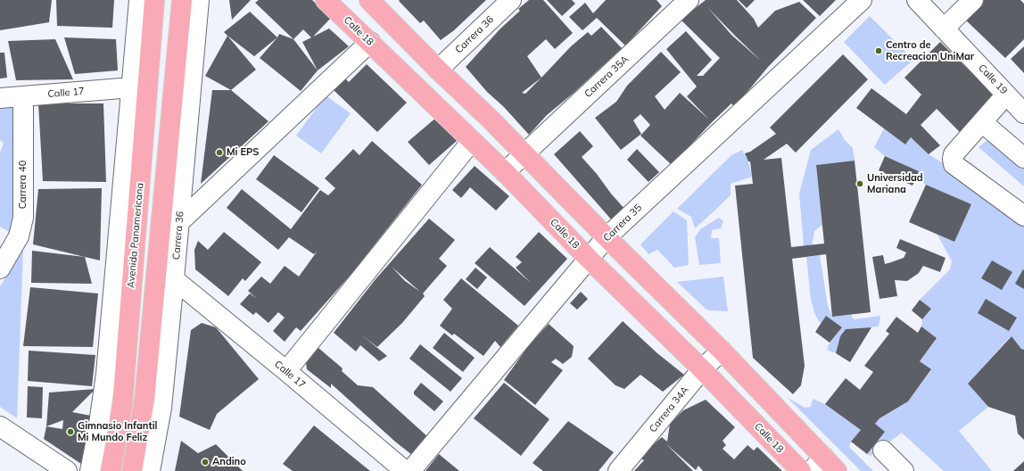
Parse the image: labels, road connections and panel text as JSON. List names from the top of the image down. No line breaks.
{"streets":{"main road":["Calle 18","Avenida Panamericana"],"street":["Carrera 36","Carrera 35A","Calle 19","Calle 17","Carrera 40","Carrera 35","Carrera 34A"]},"crossings":[["Calle 18","Carrera 35A"],["Calle 18","Carrera 35"],["Calle 18","Carrera 34A"],["Carrera 36","Calle 17"],["Calle 17","Carrera 40"]],"places":["Centro de Recreacion UniMar","Mi EPS","Universidad Mariana","Gimnasio Infantil Mi Mundo Feliz","Andino"]}
